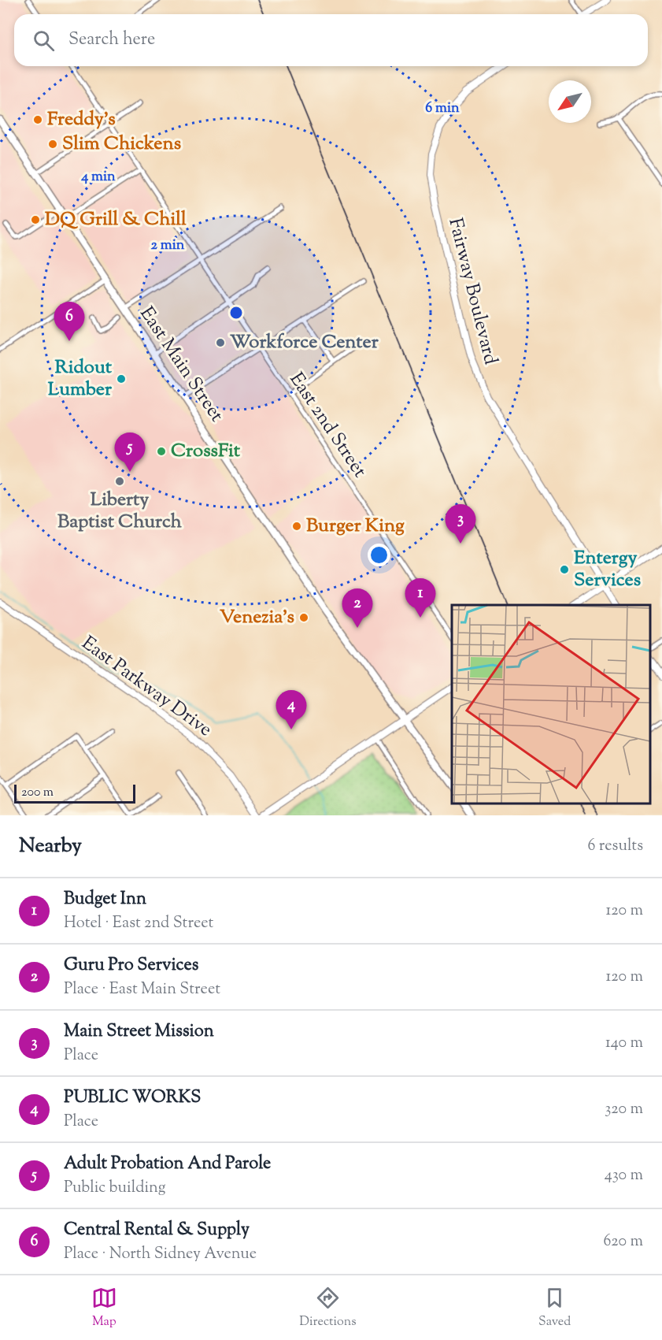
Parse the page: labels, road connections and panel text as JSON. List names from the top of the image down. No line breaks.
{"streets":{"main road":["East Main Street"],"street":["Fairway Boulevard","East 2nd Street","East Parkway Drive"]},"places":["Freddy's","Slim Chickens","DQ Grill & Chill","Workforce Center","Ridout Lumber","CrossFit","Liberty Baptist Church","Burger King","Entergy Services","Venezia's"],"scale_bar":"200 m","north":"bottom left","page":{"search":"Search here","pins":["6","5","3","1","2","4"],"scale":"200 m","heading":["Nearby","6 results"],"list":[{"mark":"1","name":"Budget Inn","note":"Hotel · East 2nd Street","value":"120 m"},{"mark":"2","name":"Guru Pro Services","note":"Place · East Main Street","value":"120 m"},{"mark":"3","name":"Main Street Mission","note":"Place","value":"140 m"},{"mark":"4","name":"PUBLIC WORKS","note":"Place","value":"320 m"},{"mark":"5","name":"Adult Probation And Parole","note":"Public building","value":"430 m"},{"mark":"6","name":"Central Rental & Supply","note":"Place · North Sidney Avenue","value":"620 m"}],"nav":["Map","Directions","Saved"]},"rings":["6 min","4 min","2 min"]}
